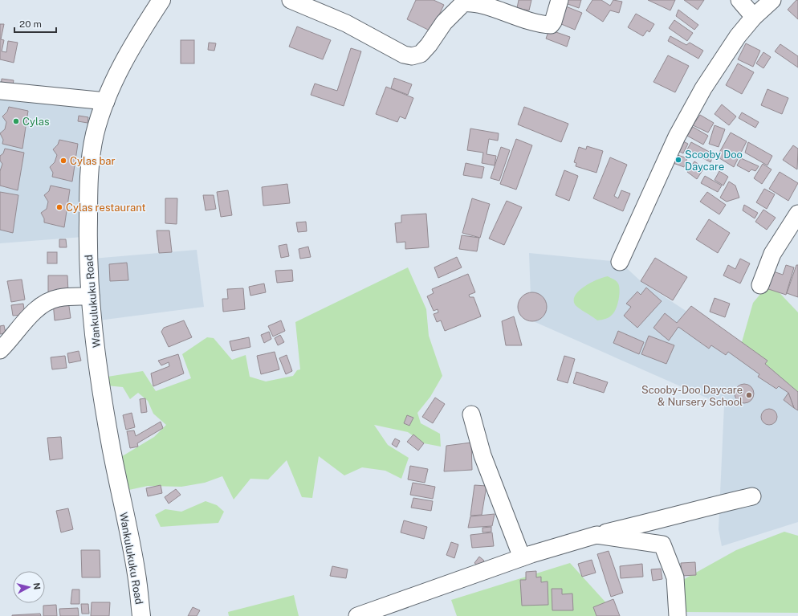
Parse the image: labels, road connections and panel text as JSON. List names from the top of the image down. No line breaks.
{"streets":{"main road":["Wankulukuku Road"]},"places":["Cylas","Scooby Doo Daycare","Cylas bar","Cylas restaurant","Scooby-Doo Daycare & Nursery School"],"scale_bar":"20 m","north":"right"}
